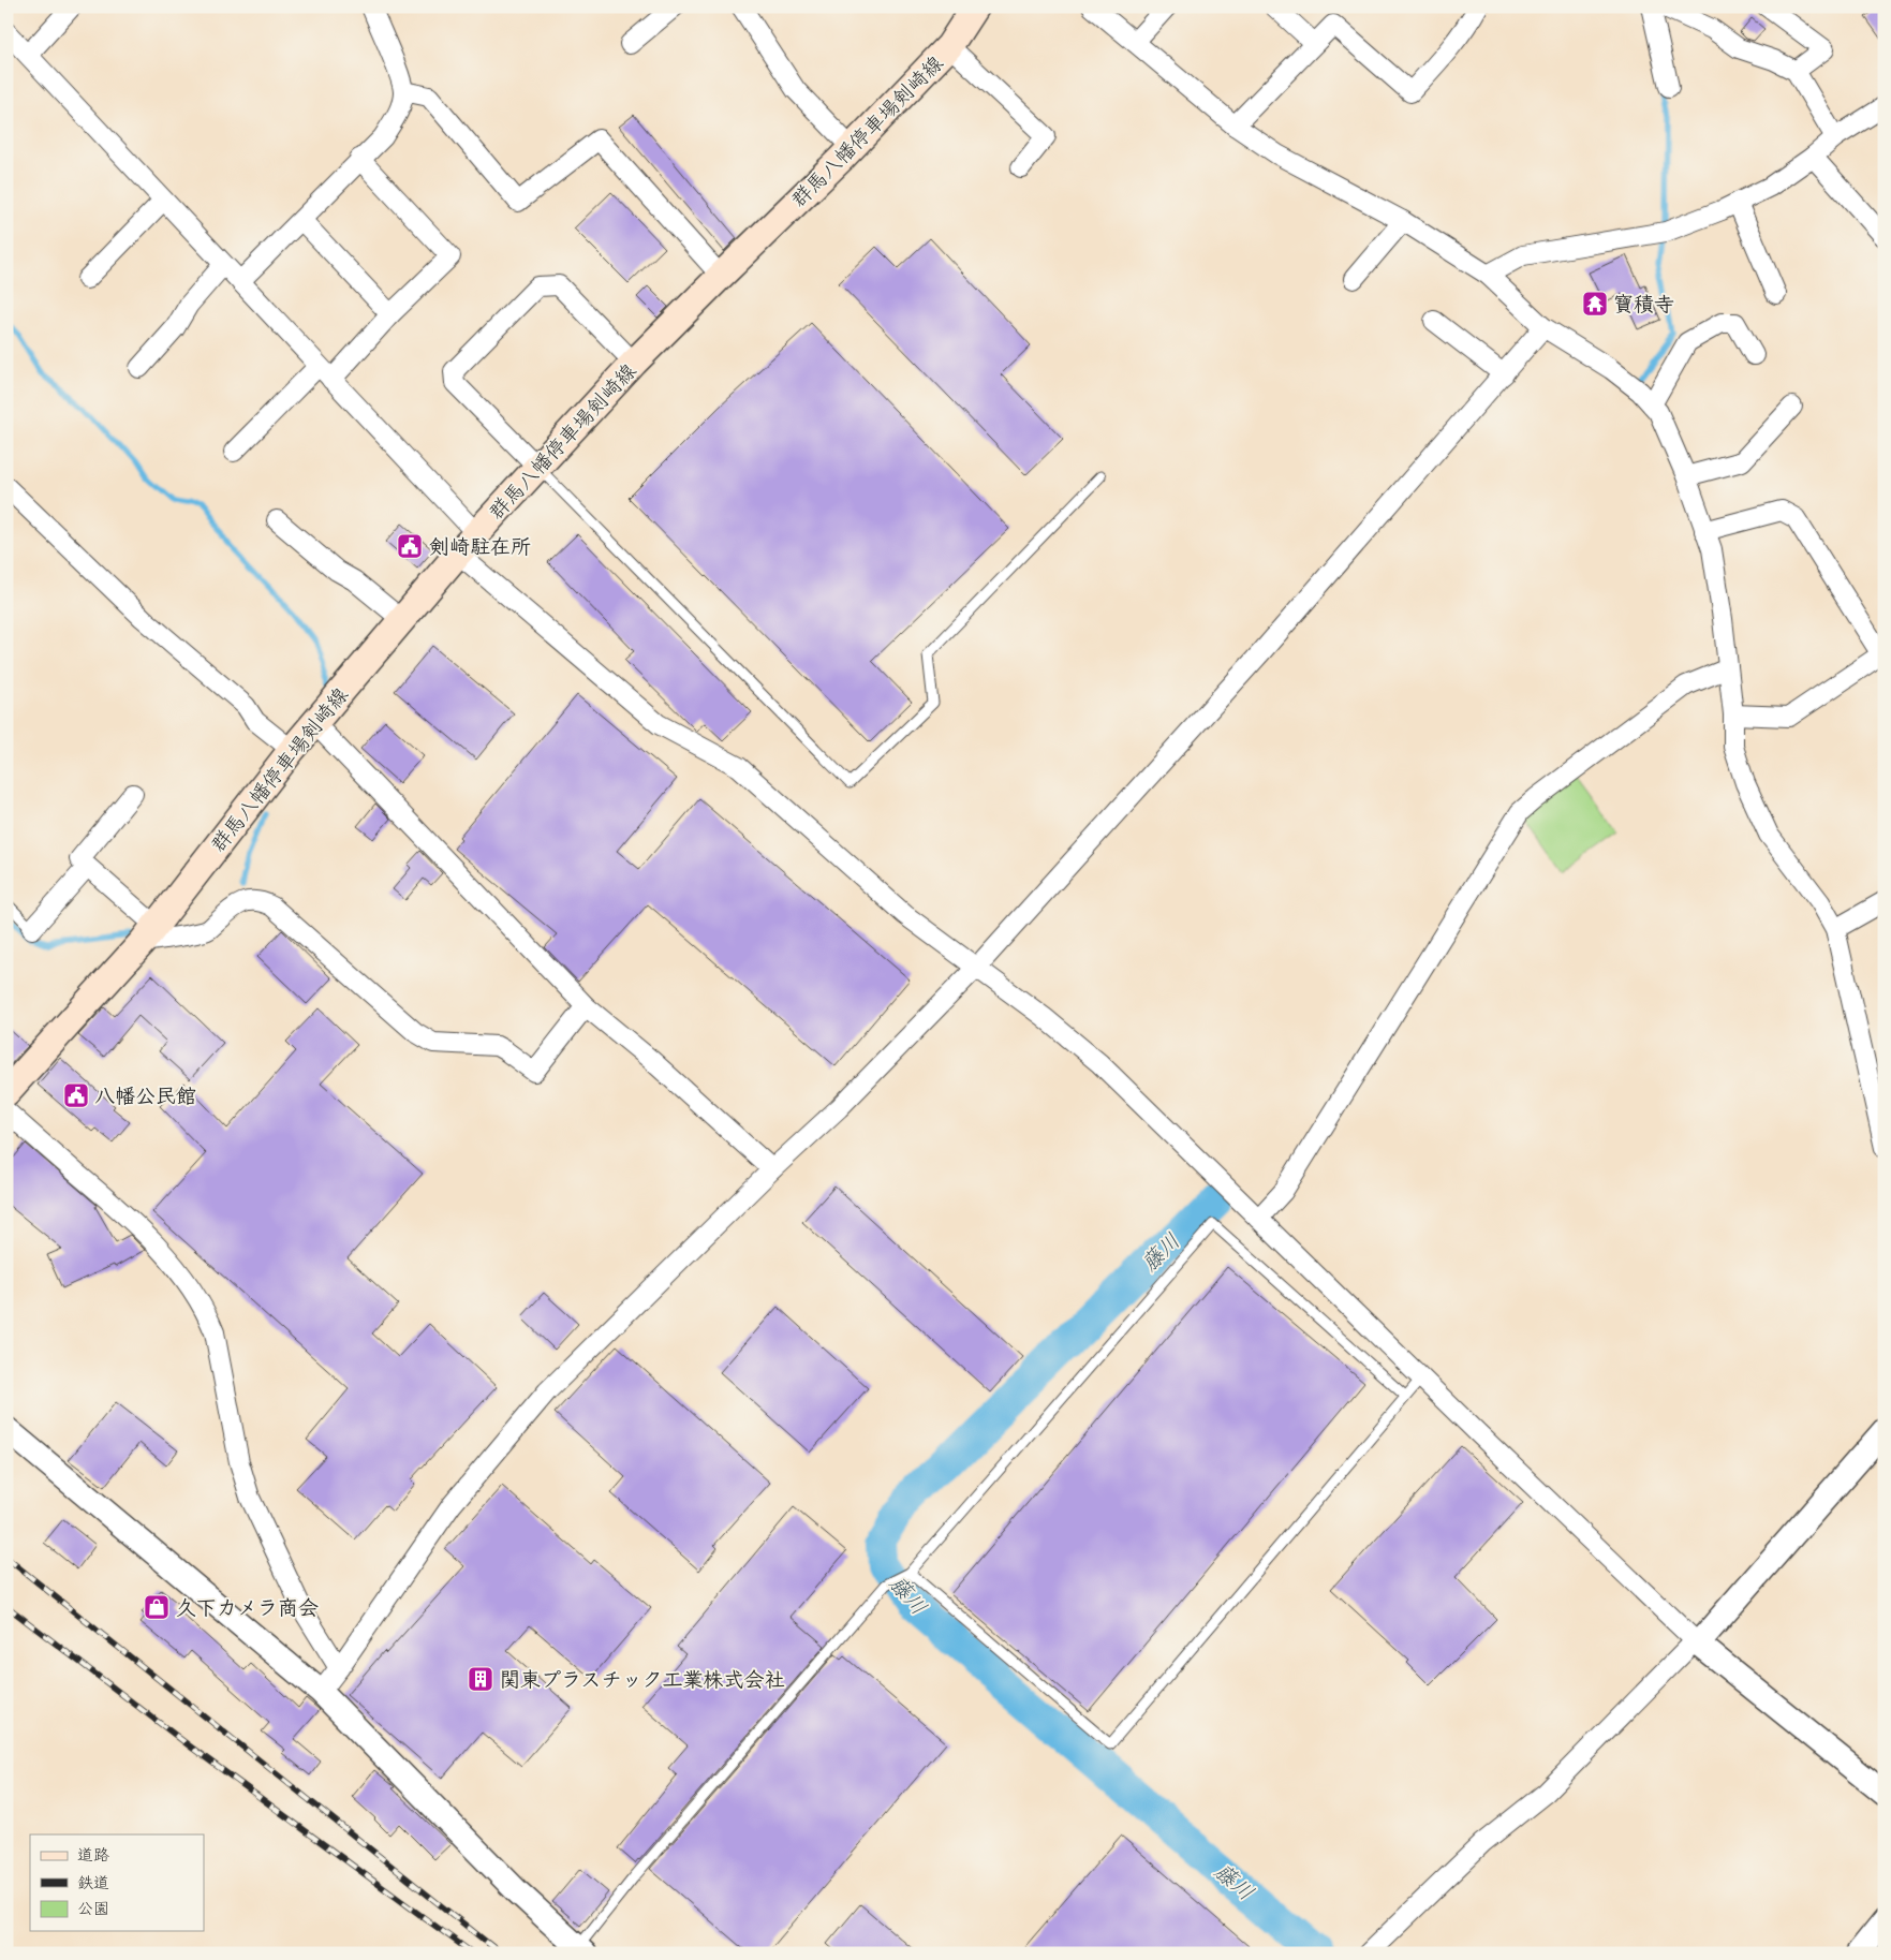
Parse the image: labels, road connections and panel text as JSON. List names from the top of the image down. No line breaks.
{"streets":{"main road":["群馬八幡停車場剣崎線"]},"water":["藤川"],"places":{"temple":["寶積寺"],"public building":["剣崎駐在所","八幡公民館"],"shop":["久下カメラ商会"],"building":["関東プラスチック工業株式会社"]},"legend":["道路","鉄道","公園"]}
